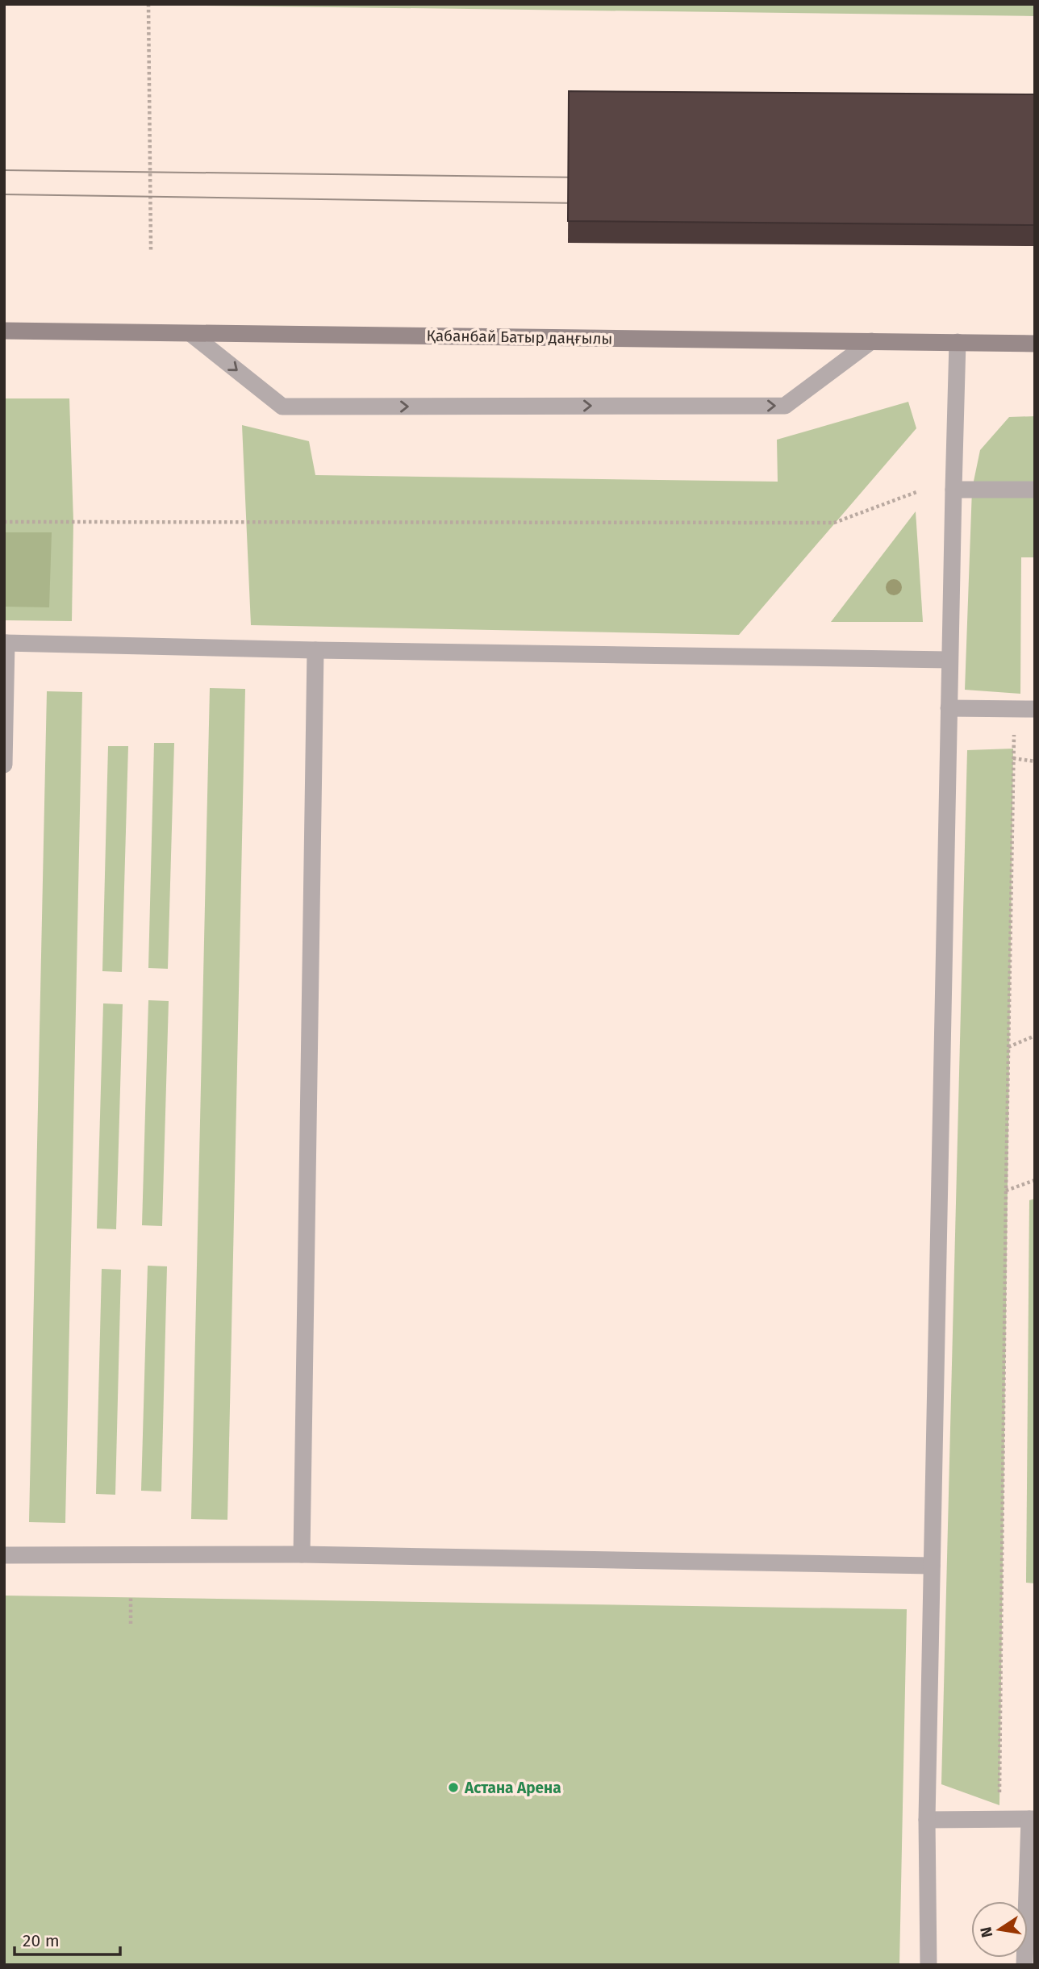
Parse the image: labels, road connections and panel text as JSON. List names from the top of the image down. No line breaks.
{"streets":{"main road":["Қабанбай Батыр даңғылы"]},"places":["Астана Арена"],"scale_bar":"20 m","north":"left"}
